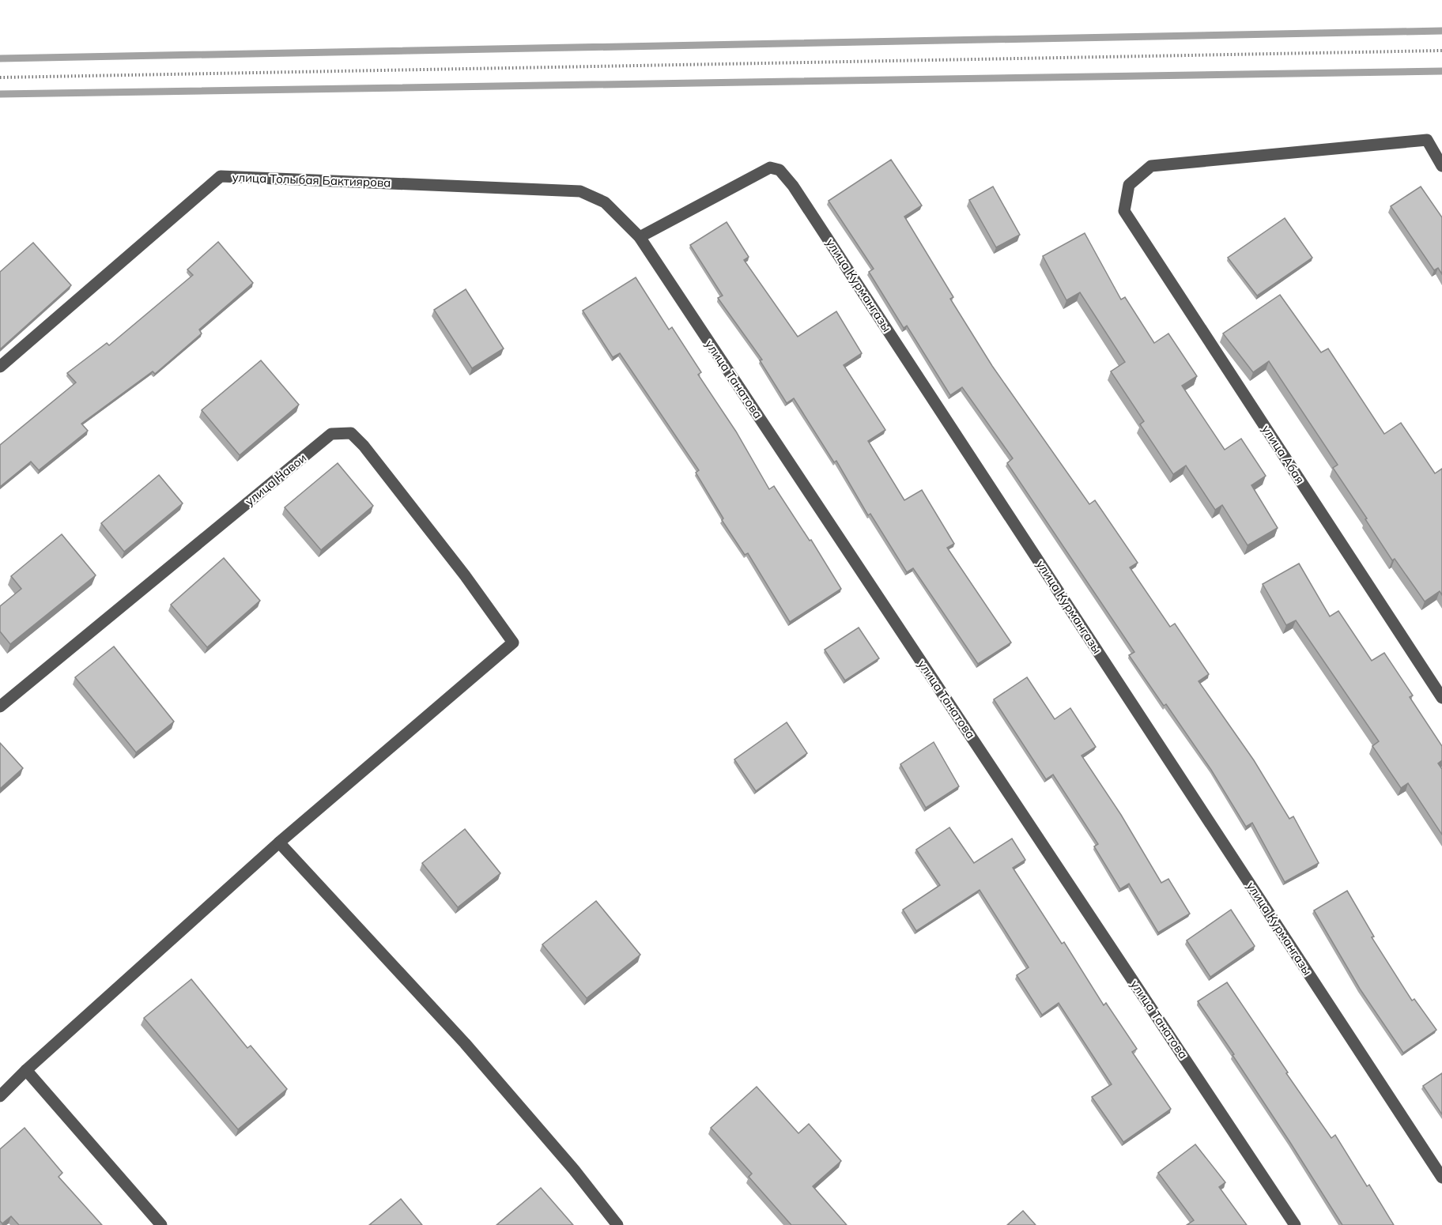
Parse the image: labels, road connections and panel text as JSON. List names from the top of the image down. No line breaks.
{"streets":{"street":["улица Толыбая Бактиярова","улица Курмангазы","улица Танатова","улица Абая","улица Навои"]},"crossings":[["улица Толыбая Бактиярова","улица Танатова"],["улица Курмангазы","улица Танатова"]]}
